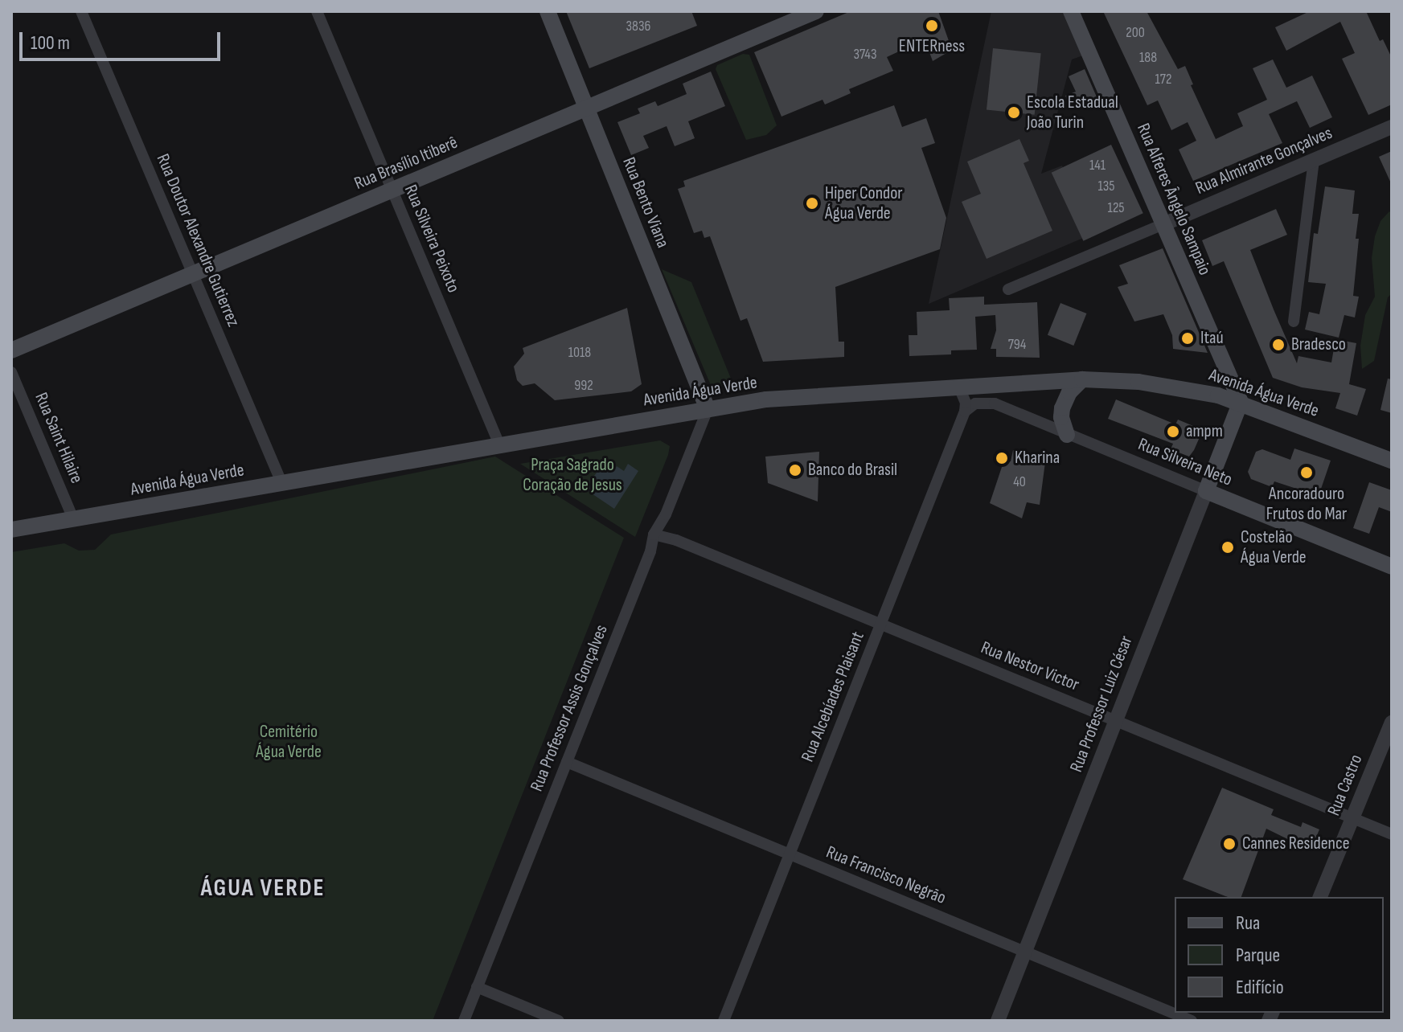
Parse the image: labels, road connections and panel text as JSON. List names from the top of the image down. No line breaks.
{"streets":{"main road":["Rua Brasílio Itiberê","Rua Alferes Ângelo Sampaio","Rua Bento Viana","Avenida Água Verde","Rua Silveira Neto","Rua Professor Luiz César"],"street":["Rua Almirante Gonçalves","Rua Silveira Peixoto","Rua Doutor Alexandre Gutierrez","Rua Saint Hilaire","Rua Nestor Victor","Rua Alcebíades Plaisant","Rua Professor Assis Gonçalves","Rua Castro","Rua Francisco Negrão"]},"crossings":[["Rua Almirante Gonçalves","Rua Alferes Ângelo Sampaio"],["Rua Brasílio Itiberê","Rua Bento Viana"],["Rua Brasílio Itiberê","Rua Silveira Peixoto"],["Rua Brasílio Itiberê","Rua Doutor Alexandre Gutierrez"],["Rua Alferes Ângelo Sampaio","Avenida Água Verde"],["Rua Alferes Ângelo Sampaio","Rua Professor Luiz César"],["Rua Bento Viana","Avenida Água Verde"],["Rua Bento Viana","Rua Professor Assis Gonçalves"],["Rua Silveira Peixoto","Avenida Água Verde"],["Rua Doutor Alexandre Gutierrez","Avenida Água Verde"],["Avenida Água Verde","Rua Saint Hilaire"],["Avenida Água Verde","Rua Professor Luiz César"],["Avenida Água Verde","Rua Professor Assis Gonçalves"],["Rua Silveira Neto","Rua Alcebíades Plaisant"],["Rua Silveira Neto","Rua Professor Luiz César"],["Rua Nestor Victor","Rua Alcebíades Plaisant"],["Rua Nestor Victor","Rua Professor Luiz César"],["Rua Nestor Victor","Rua Professor Assis Gonçalves"],["Rua Nestor Victor","Rua Castro"],["Rua Alcebíades Plaisant","Rua Francisco Negrão"],["Rua Professor Luiz César","Rua Francisco Negrão"],["Rua Professor Assis Gonçalves","Rua Francisco Negrão"]],"districts":["ÁGUA VERDE"],"parks":["Praça Sagrado Coração de Jesus","Cemitério Água Verde"],"places":["ENTERness","Escola Estadual João Turin","Hiper Condor Água Verde","Itaú","Bradesco","ampm","Kharina","Banco do Brasil","Ancoradouro Frutos do Mar","Costelão Água Verde","Cannes Residence"],"house_numbers":["3836","200","3743","188","172","141","135","125","794","1018","992","40"],"legend":["Rua","Parque","Edifício"],"scale_bar":"100 m"}
